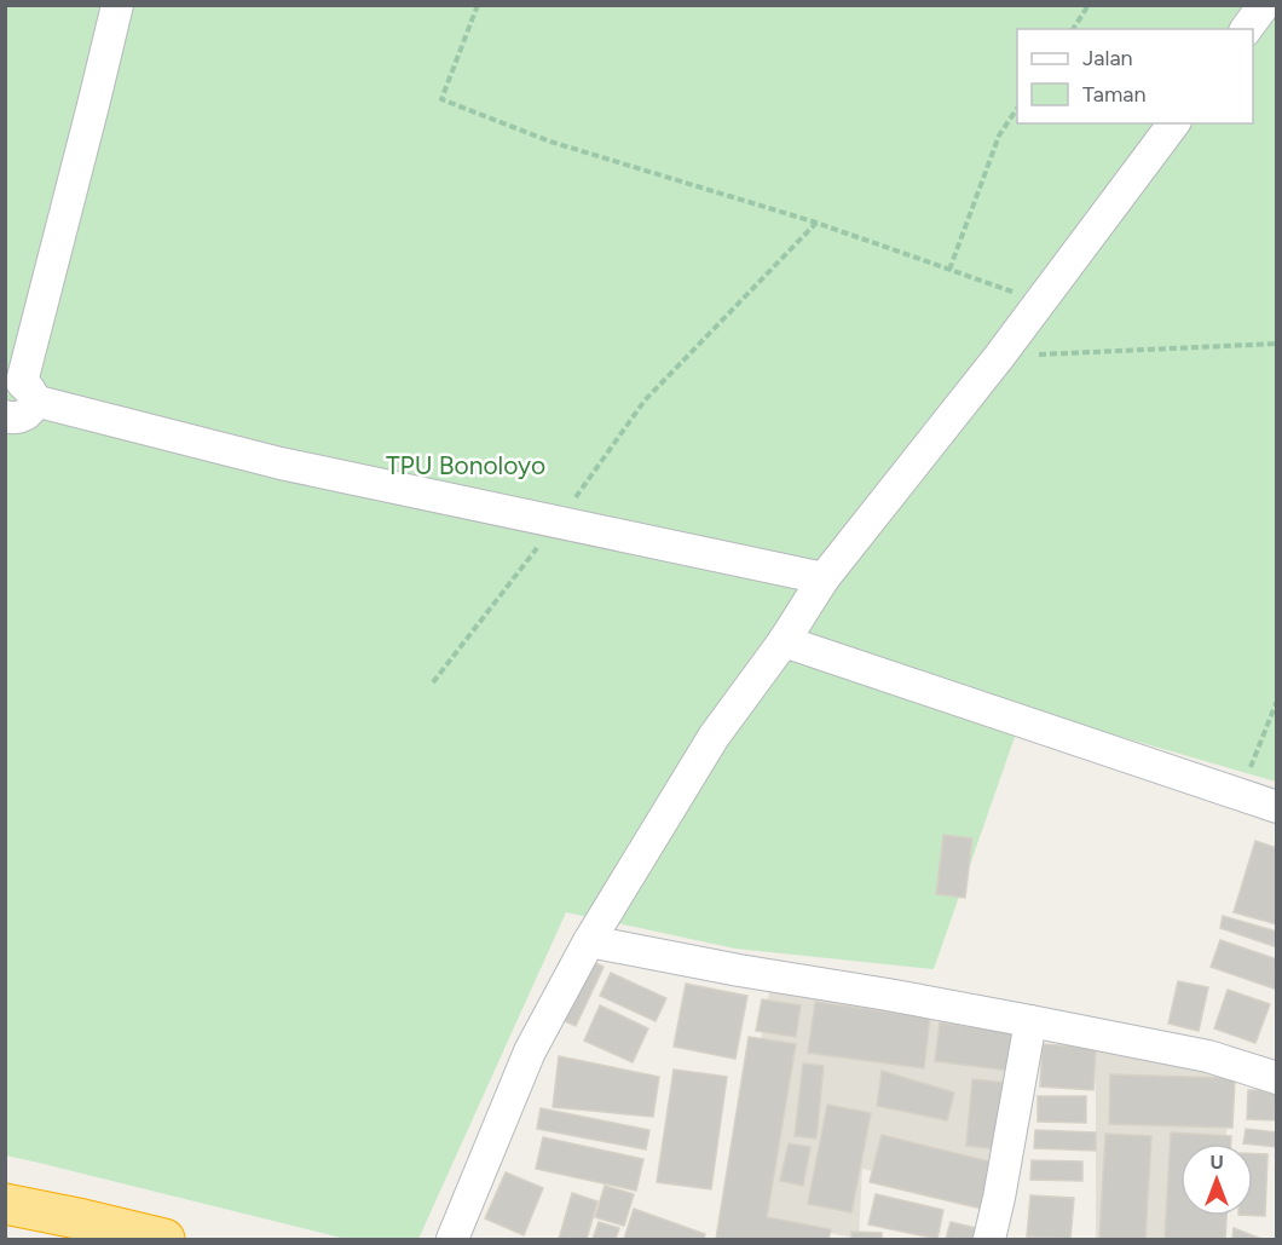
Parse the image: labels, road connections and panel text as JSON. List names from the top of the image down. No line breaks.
{"parks":["TPU Bonoloyo"],"legend":["Jalan","Taman"],"north":"top"}
